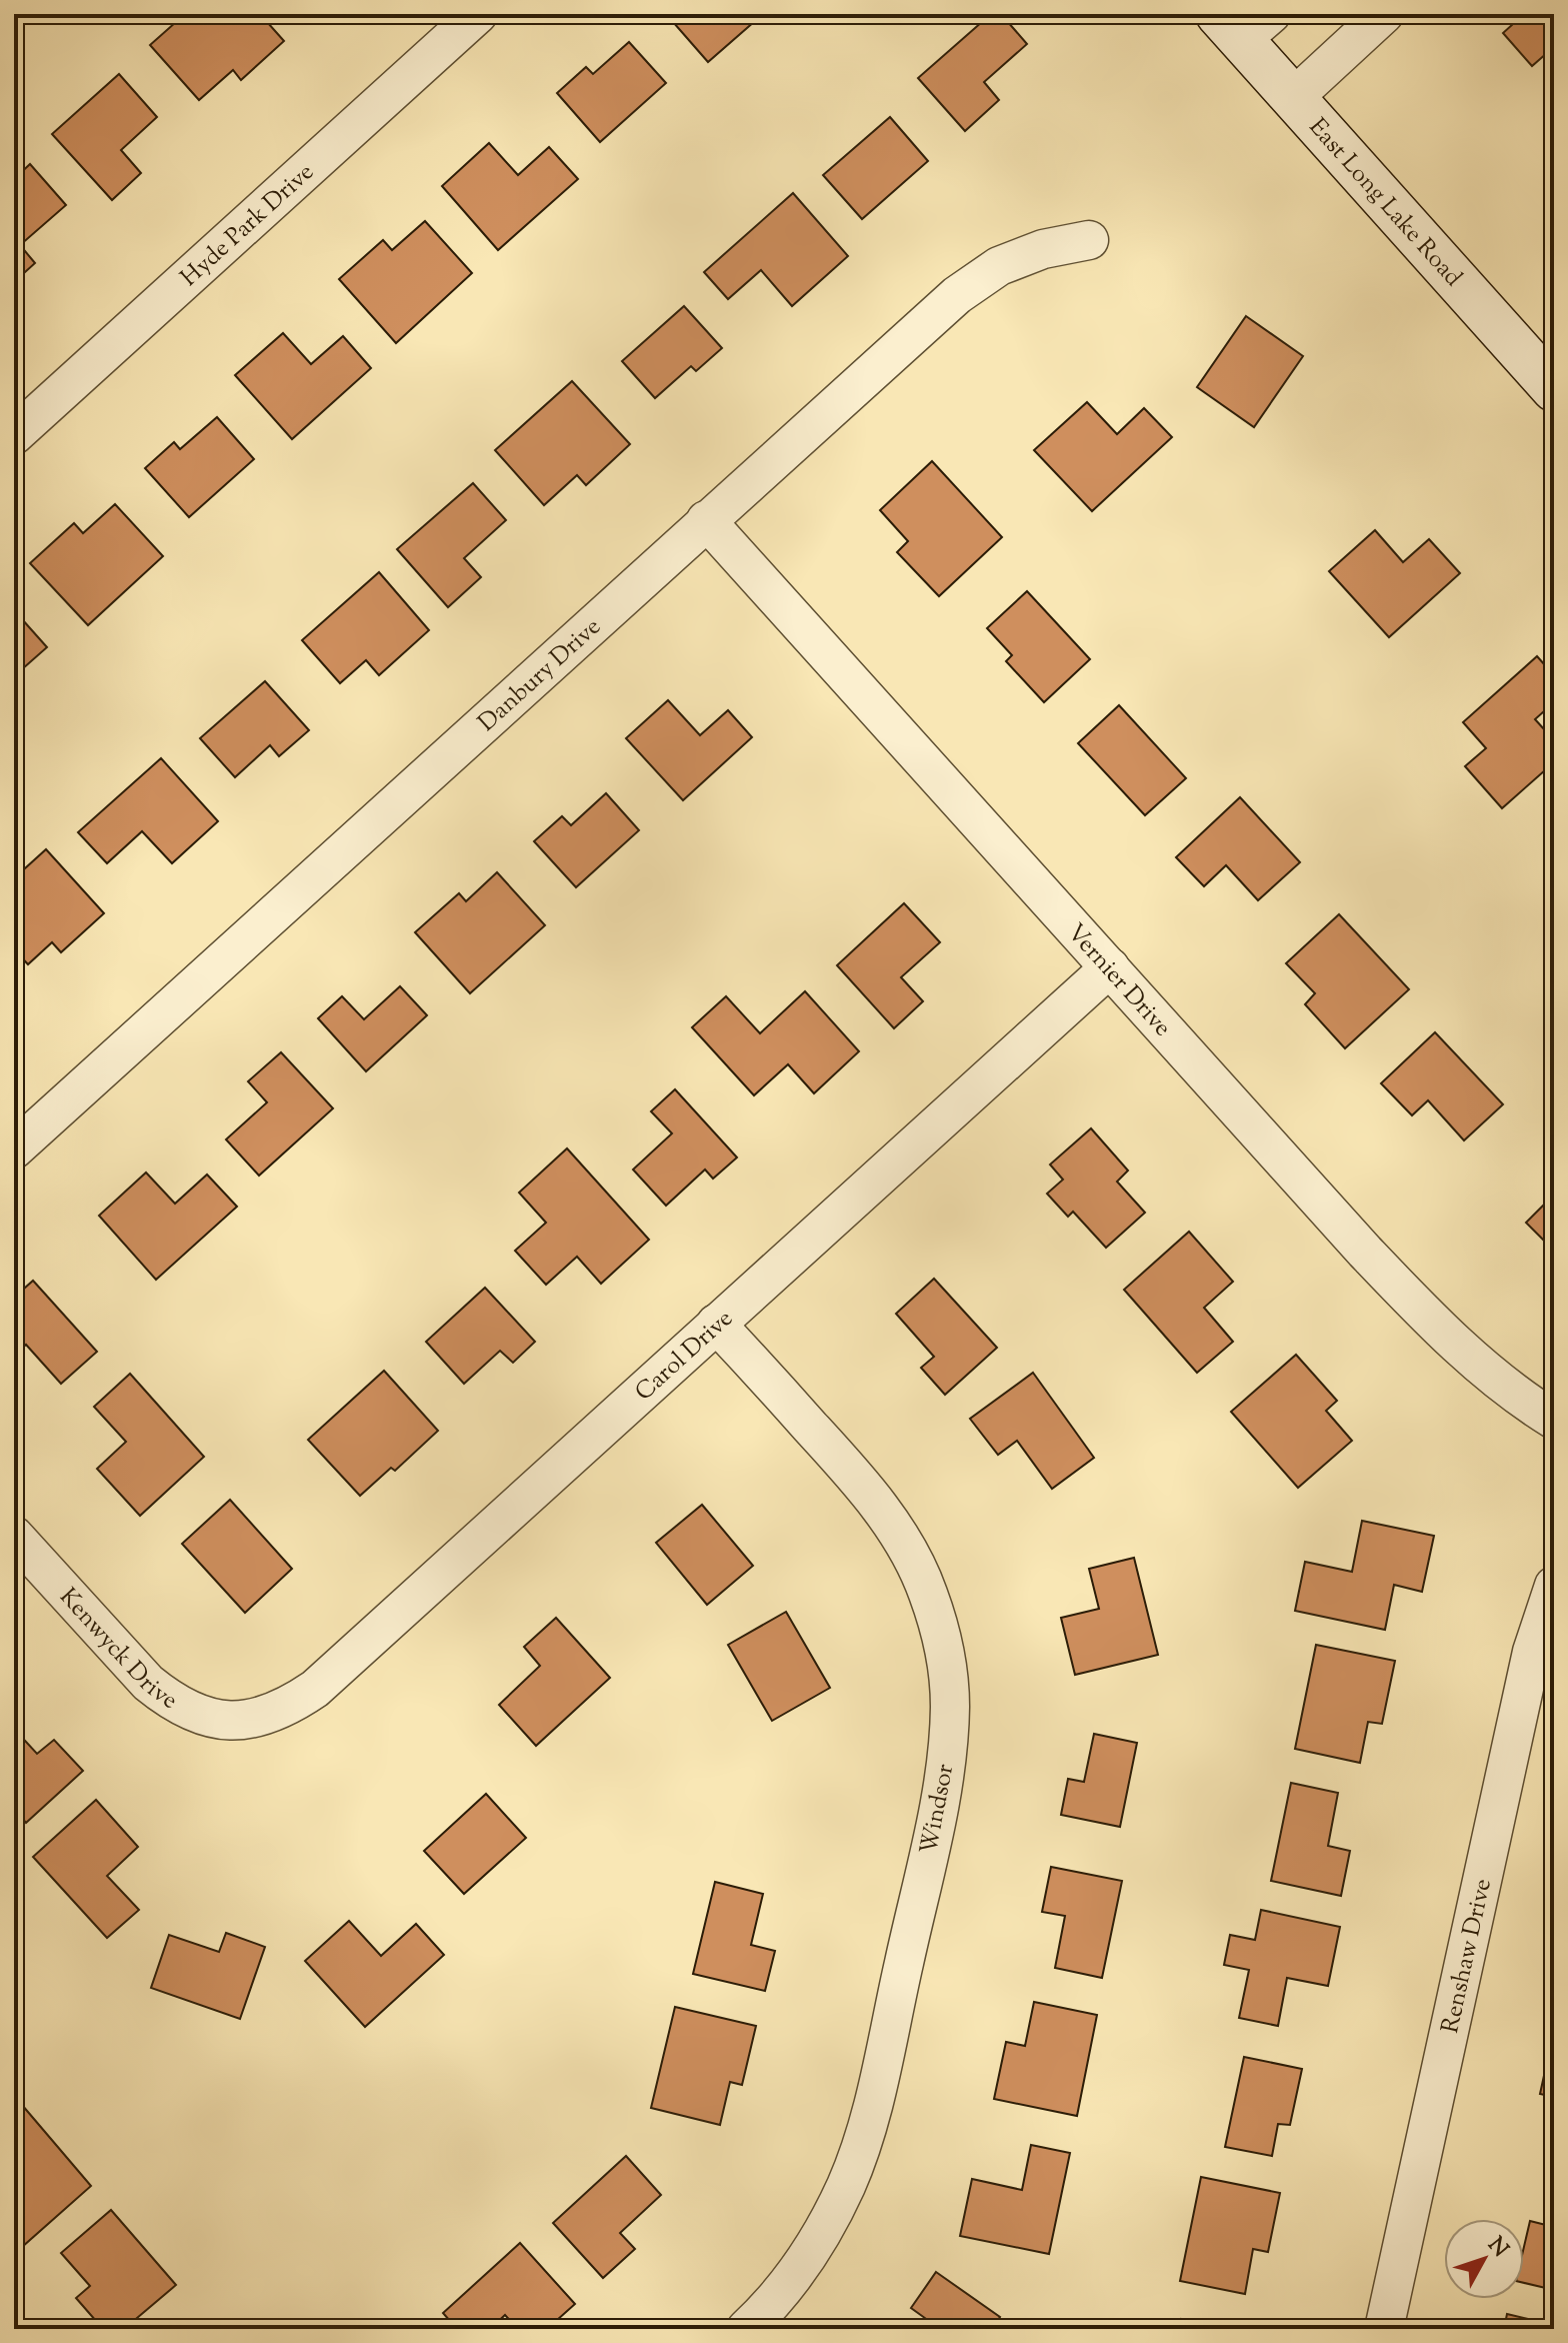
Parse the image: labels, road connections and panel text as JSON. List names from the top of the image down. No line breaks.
{"streets":{"main road":["East Long Lake Road"],"street":["Hyde Park Drive","Danbury Drive","Vernier Drive","Carol Drive","Kenwyck Drive","Windsor","Renshaw Drive"]},"crossings":[["Danbury Drive","Vernier Drive"],["Vernier Drive","Carol Drive"],["Carol Drive","Kenwyck Drive"],["Carol Drive","Windsor"]],"north":"top right"}
